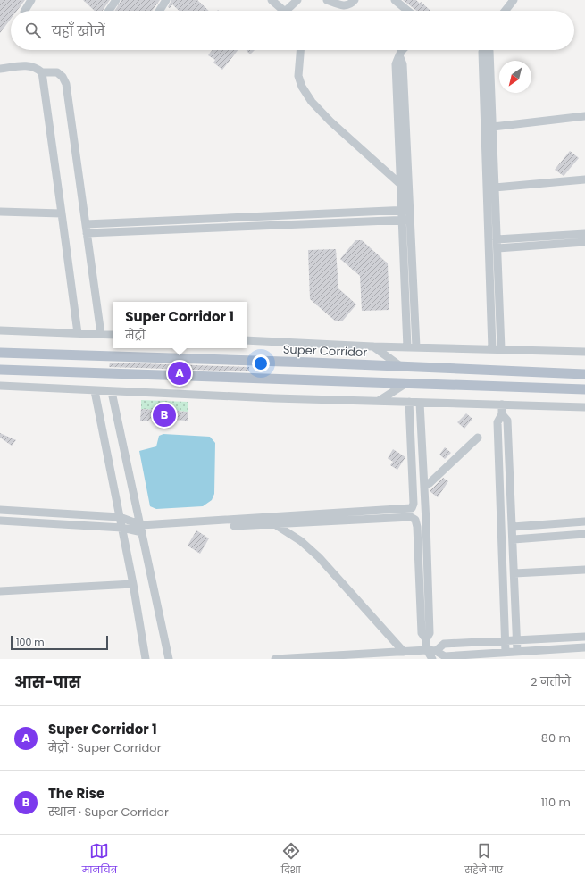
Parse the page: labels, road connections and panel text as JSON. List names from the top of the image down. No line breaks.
{"streets":{"main road":["Super Corridor"]},"scale_bar":"100 m","north":"bottom left","page":{"search":"यहाँ खोजें","popup":["Super Corridor 1","मेट्रो"],"pins":["A","B"],"scale":"100 m","heading":["आस-पास","2 नतीजे"],"list":[{"mark":"A","name":"Super Corridor 1","note":"मेट्रो · Super Corridor","value":"80 m"},{"mark":"B","name":"The Rise","note":"स्थान · Super Corridor","value":"110 m"}],"nav":["मानचित्र","दिशा","सहेजे गए"]}}
